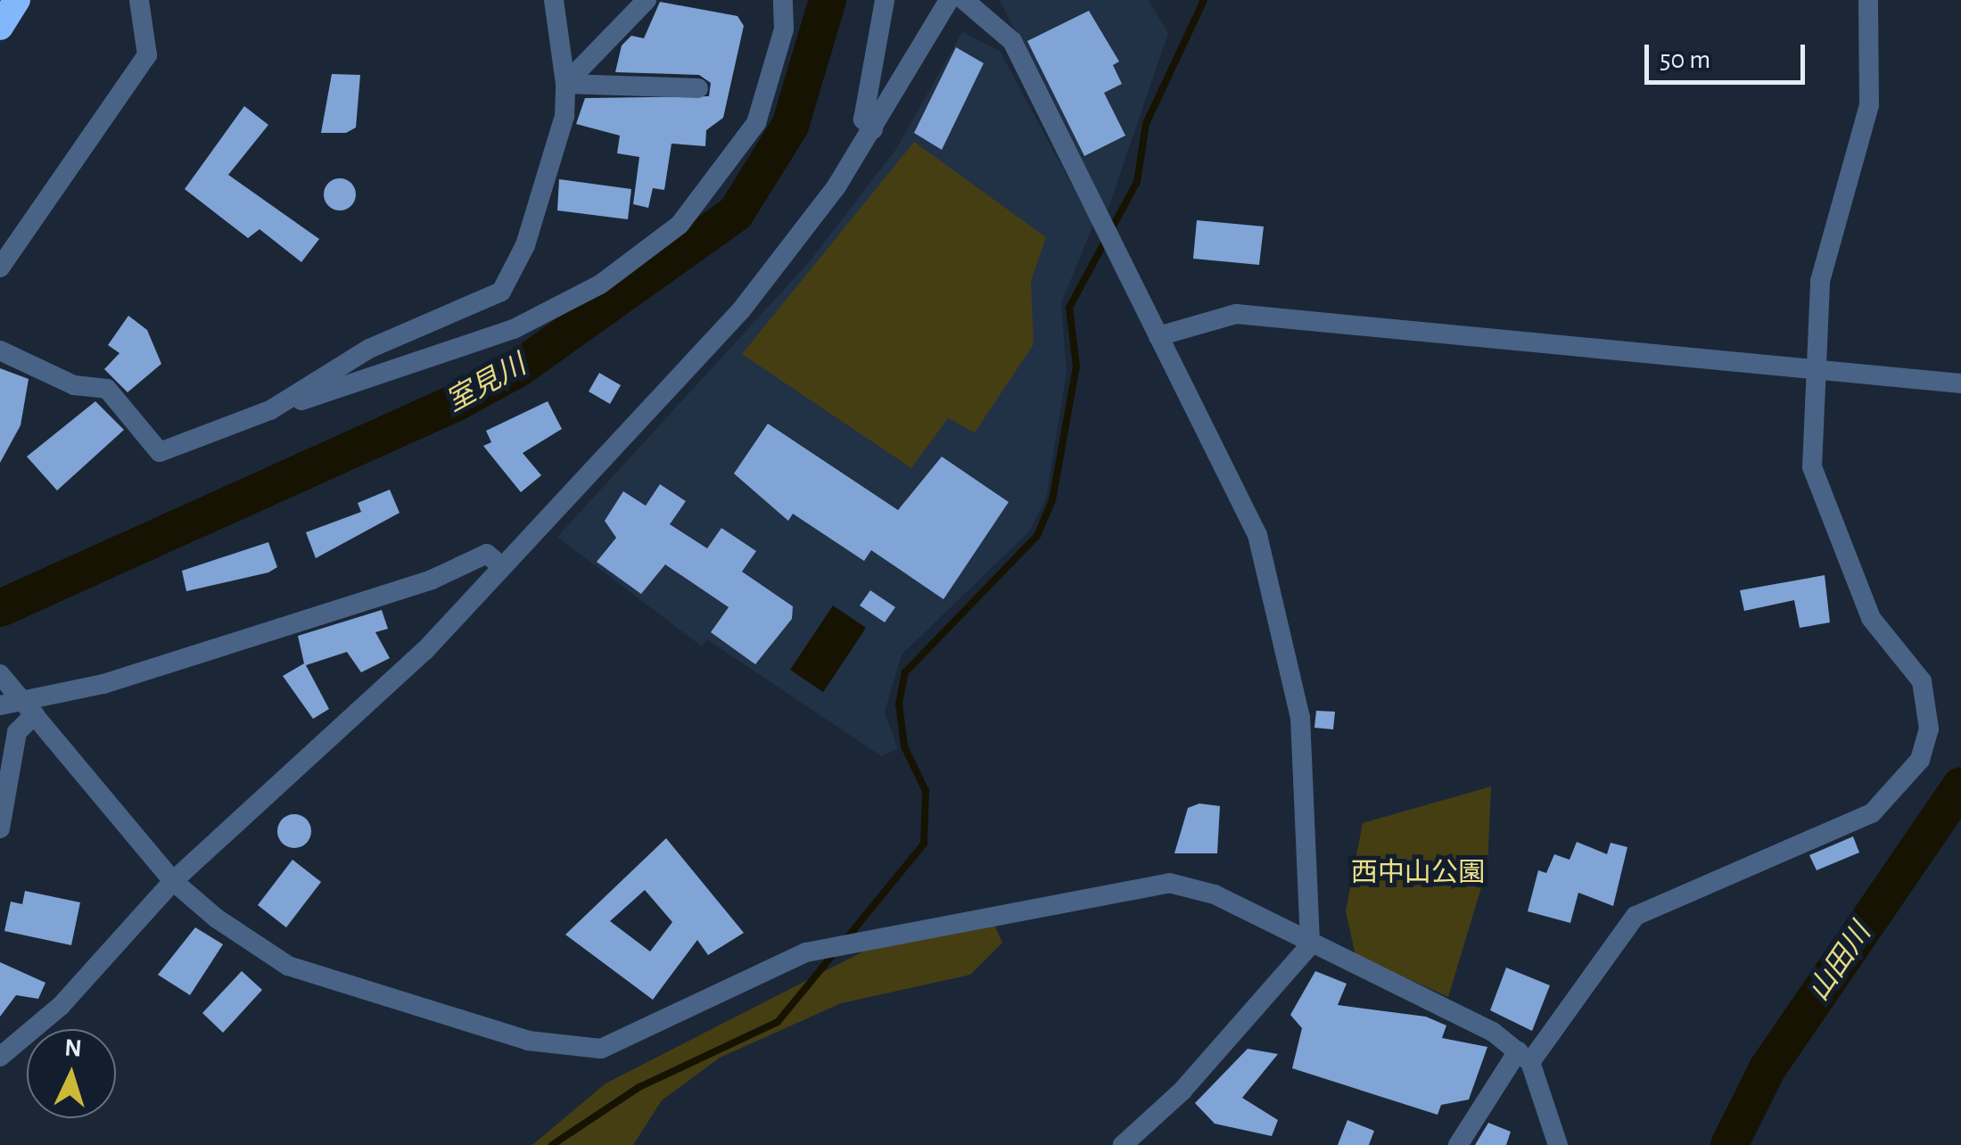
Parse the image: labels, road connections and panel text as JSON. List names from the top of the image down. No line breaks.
{"water":["室見川","山田川"],"parks":["西中山公園"],"scale_bar":"50 m","north":"top"}
